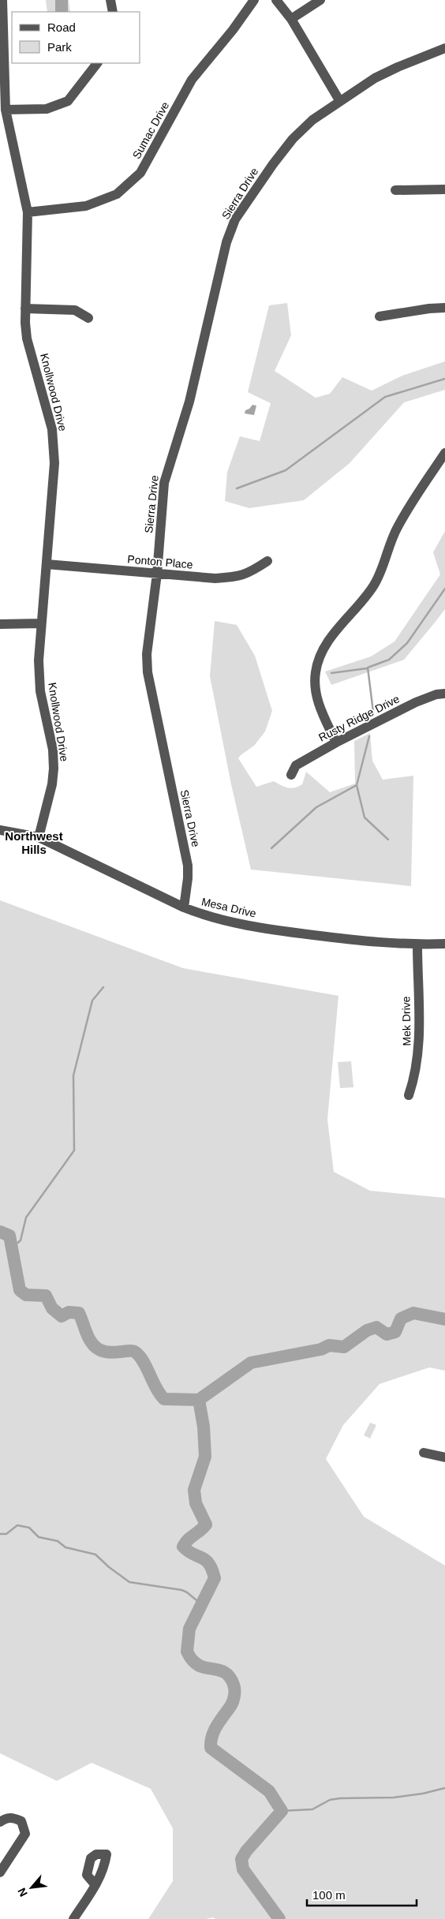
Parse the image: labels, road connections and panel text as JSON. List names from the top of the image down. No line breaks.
{"streets":{"street":["Sumac Drive","Sierra Drive","Knollwood Drive","Ponton Place","Rusty Ridge Drive","Mesa Drive","Mek Drive"]},"crossings":[["Sumac Drive","Knollwood Drive"],["Sierra Drive","Ponton Place"],["Sierra Drive","Mesa Drive"],["Knollwood Drive","Ponton Place"],["Knollwood Drive","Mesa Drive"],["Mesa Drive","Mek Drive"]],"districts":["Northwest Hills"],"legend":["Road","Park"],"scale_bar":"100 m","north":"bottom left"}
